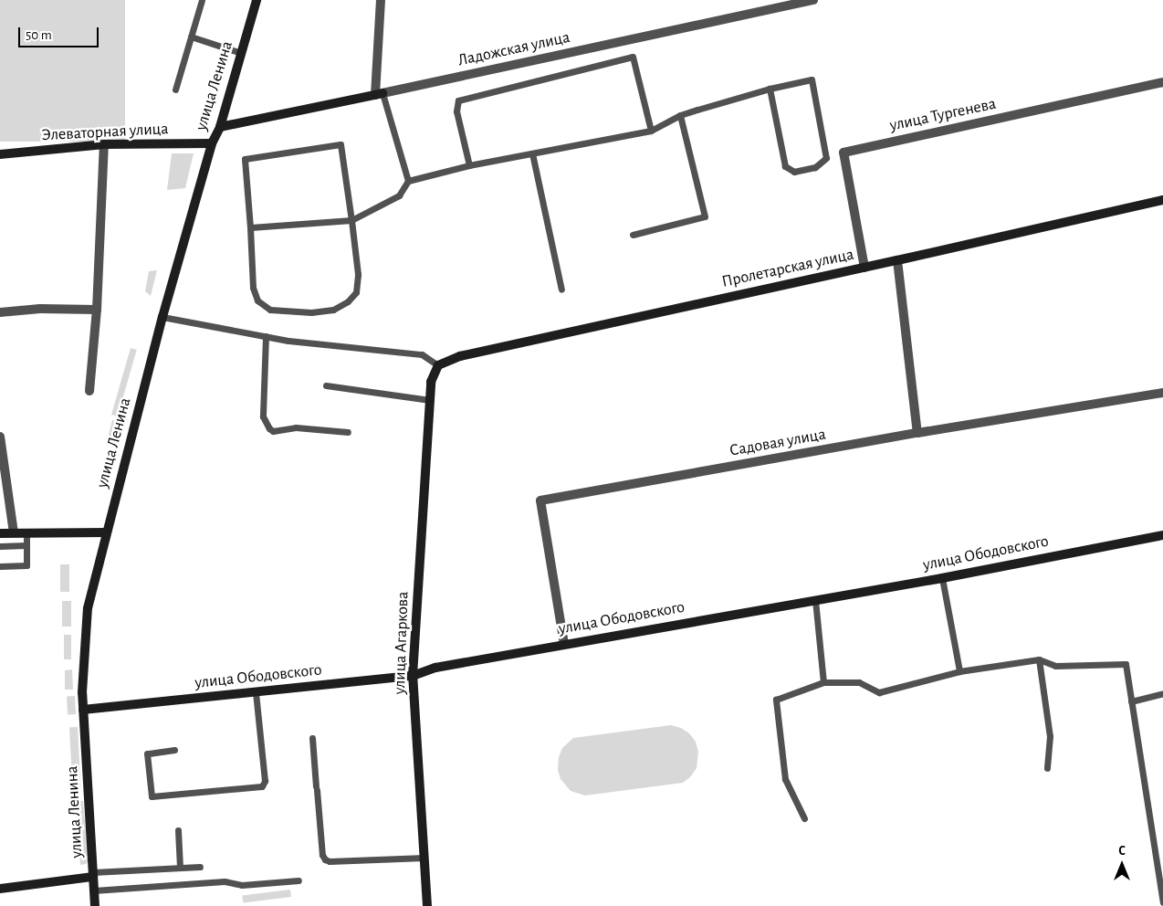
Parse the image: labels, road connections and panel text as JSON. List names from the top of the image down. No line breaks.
{"streets":{"street":["Ладожская улица","улица Ленина","улица Тургенева","Элеваторная улица","Пролетарская улица","Садовая улица","улица Ободовского","улица Агаркова"]},"crossings":[["Ладожская улица","улица Ленина"],["улица Ленина","Элеваторная улица"],["улица Ленина","улица Ободовского"],["улица Тургенева","Пролетарская улица"],["Пролетарская улица","улица Агаркова"],["Садовая улица","улица Ободовского"],["улица Ободовского","улица Агаркова"]],"scale_bar":"50 m","north":"top"}
